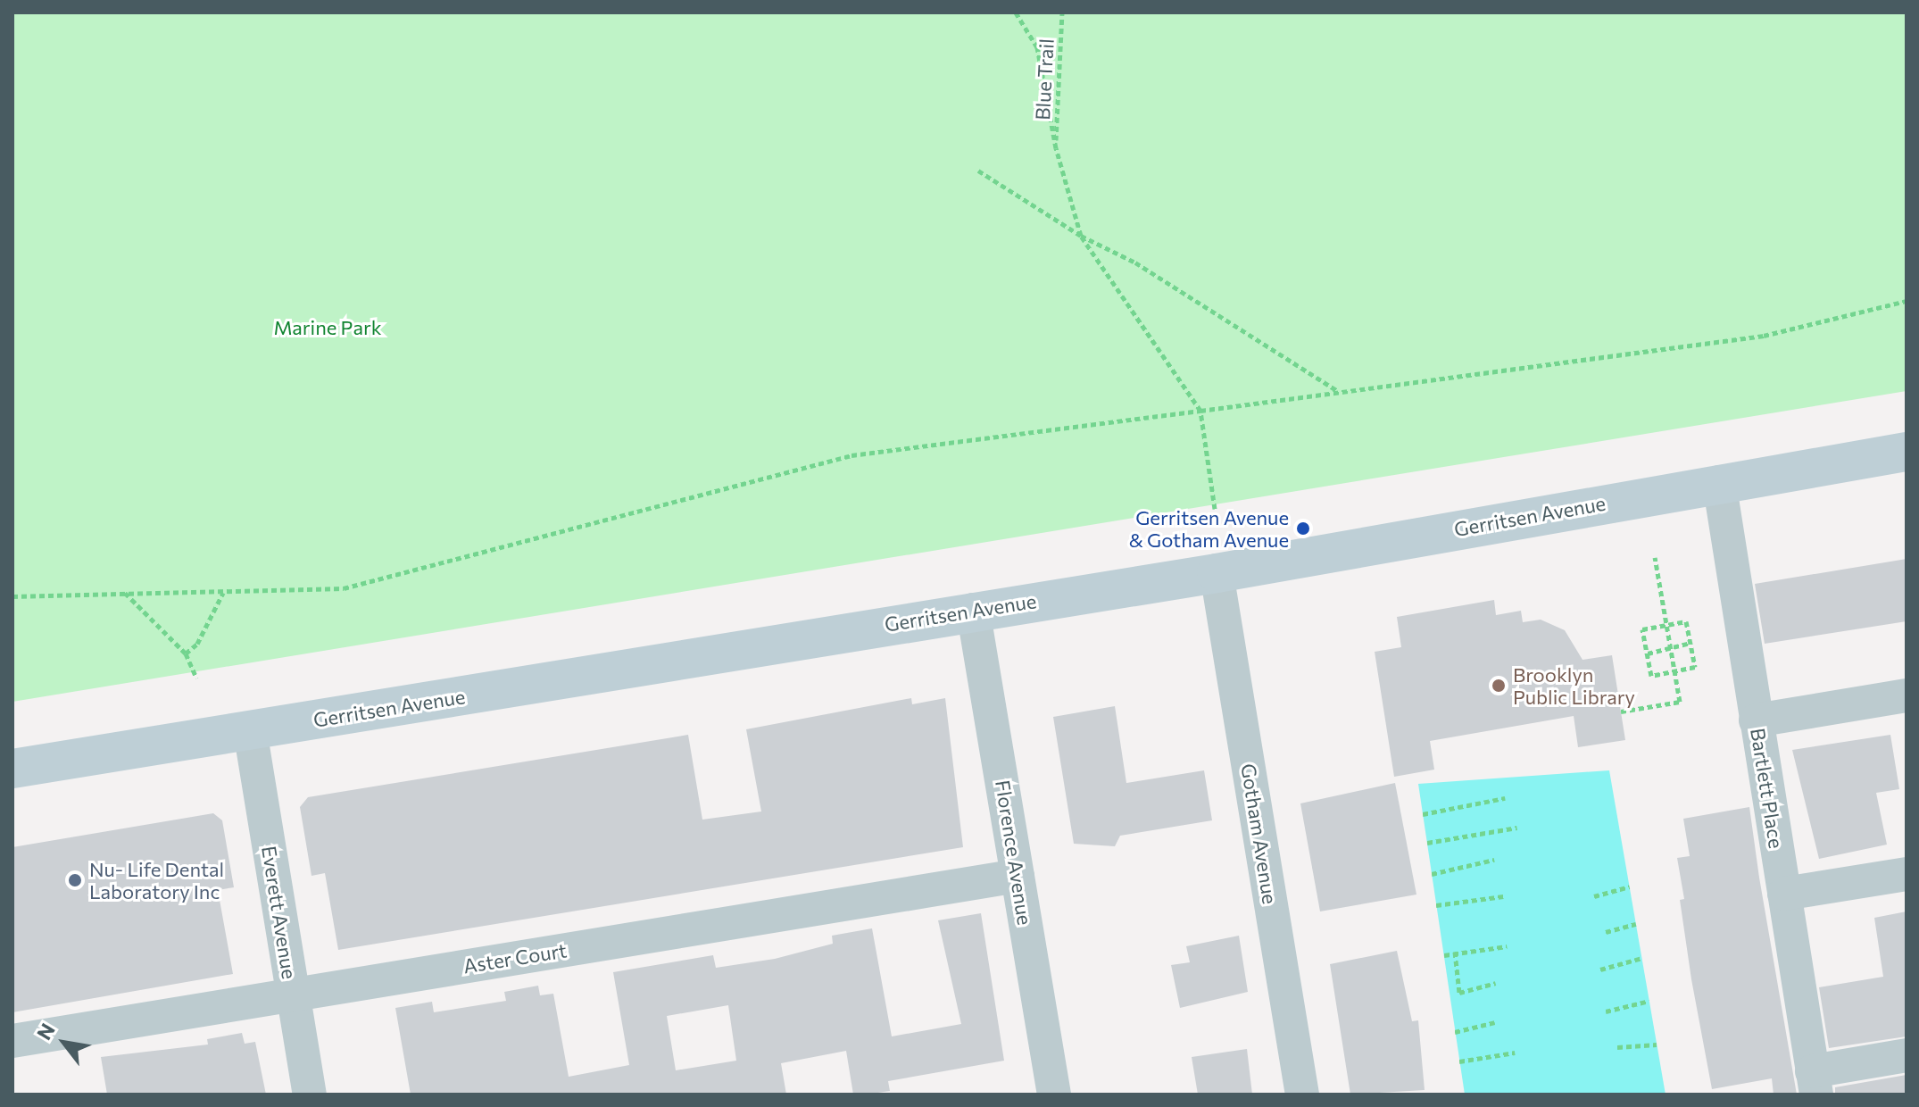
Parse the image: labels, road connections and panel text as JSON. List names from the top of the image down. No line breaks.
{"streets":{"main road":["Gerritsen Avenue"],"street":["Bartlett Place","Gotham Avenue","Florence Avenue","Everett Avenue","Aster Court"],"path":["Blue Trail"]},"crossings":[["Gerritsen Avenue","Bartlett Place"],["Gerritsen Avenue","Gotham Avenue"],["Gerritsen Avenue","Florence Avenue"],["Gerritsen Avenue","Everett Avenue"],["Florence Avenue","Aster Court"],["Everett Avenue","Aster Court"]],"parks":["Marine Park"],"places":["Gerritsen Avenue & Gotham Avenue","Brooklyn Public Library","Nu- Life Dental Laboratory Inc"],"north":"top left"}
